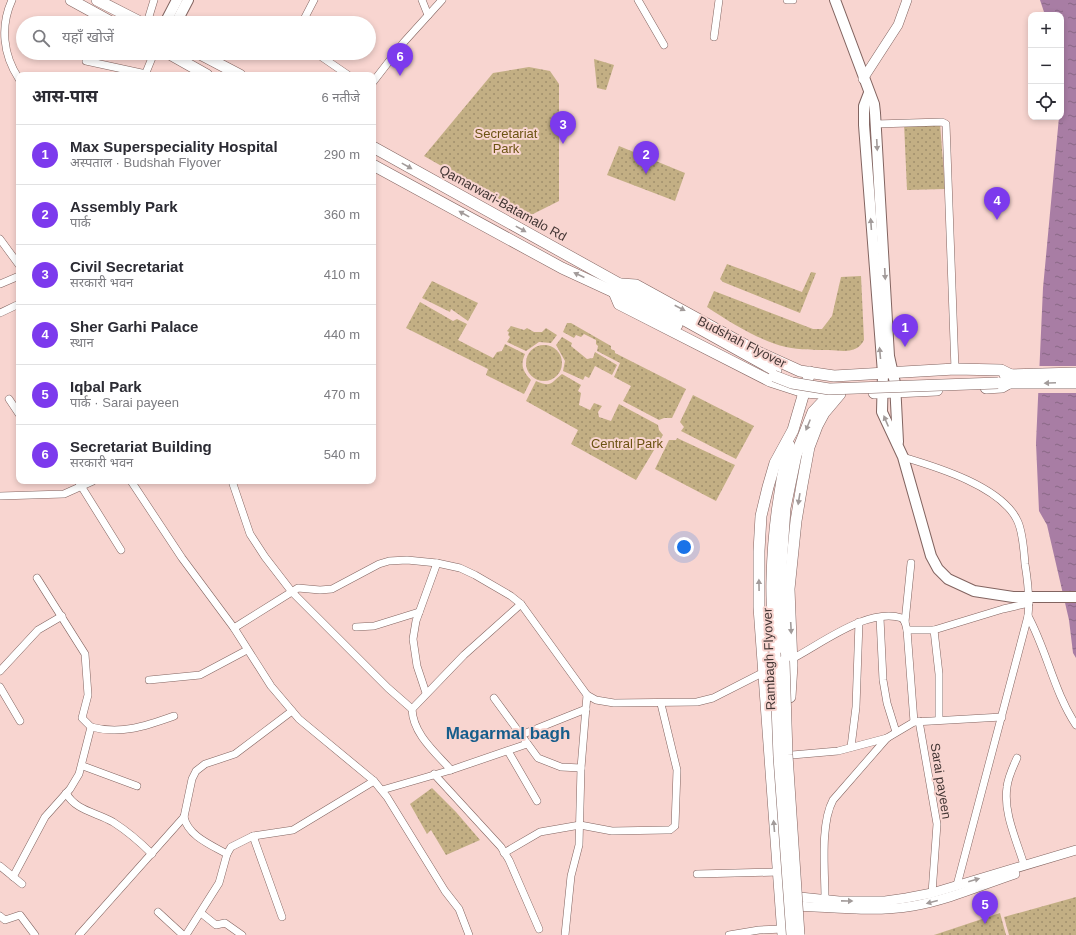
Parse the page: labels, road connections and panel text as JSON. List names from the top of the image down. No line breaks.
{"streets":{"main road":["Qamarwari-Batamalo Rd","Budshah Flyover","Rambagh Flyover"],"street":["Sarai payeen"]},"crossings":[["Qamarwari-Batamalo Rd","Budshah Flyover"]],"districts":["Magarmal bagh"],"parks":["Secretariat Park","Central Park"],"page":{"map_buttons":["+","−"],"search":"यहाँ खोजें","pins":["6","3","2","4","1","5"],"heading":["आस-पास","6 नतीजे"],"list":[{"mark":"1","name":"Max Superspeciality Hospital","note":"अस्पताल · Budshah Flyover","value":"290 m"},{"mark":"2","name":"Assembly Park","note":"पार्क","value":"360 m"},{"mark":"3","name":"Civil Secretariat","note":"सरकारी भवन","value":"410 m"},{"mark":"4","name":"Sher Garhi Palace","note":"स्थान","value":"440 m"},{"mark":"5","name":"Iqbal Park","note":"पार्क · Sarai payeen","value":"470 m"},{"mark":"6","name":"Secretariat Building","note":"सरकारी भवन","value":"540 m"}]}}
